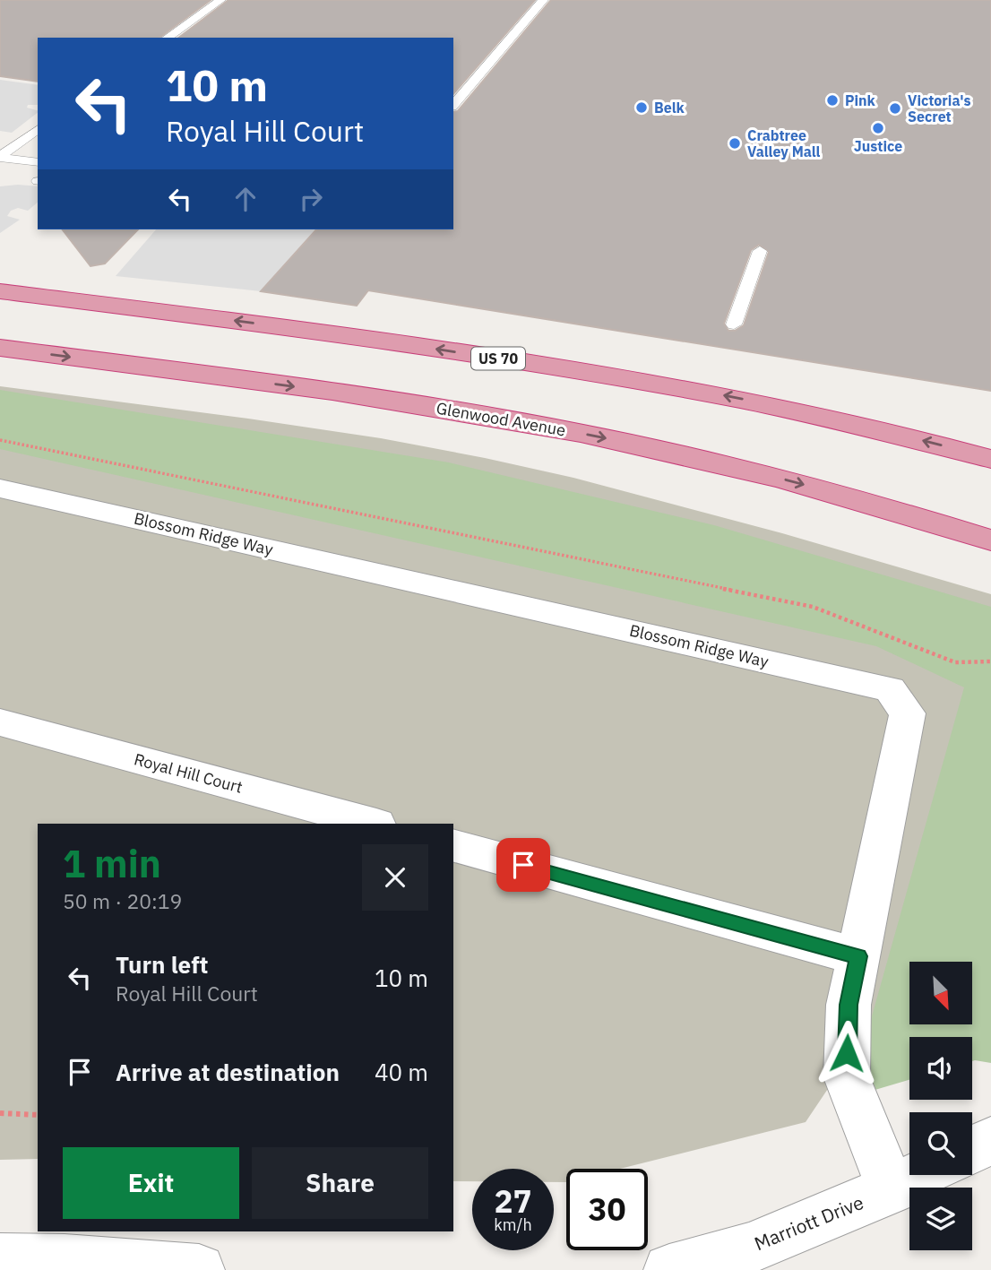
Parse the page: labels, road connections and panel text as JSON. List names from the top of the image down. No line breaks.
{"streets":{"highway":["US 70","Glenwood Avenue"],"street":["Blossom Ridge Way","Royal Hill Court","Marriott Drive"]},"crossings":[["Blossom Ridge Way","Marriott Drive"]],"places":["Pink","Belk","Victoria's Secret","Justice","Crabtree Valley Mall"],"north":"bottom right","page":{"turn":["10 m","Royal Hill Court"],"heading":["1 min","50 m · 20:19"],"list":[{"name":"Turn left","note":"Royal Hill Court","value":"10 m"},{"name":"Arrive at destination","value":"40 m"}],"buttons":["Exit","Share"],"speed":"27 km/h","limit":"30"}}
